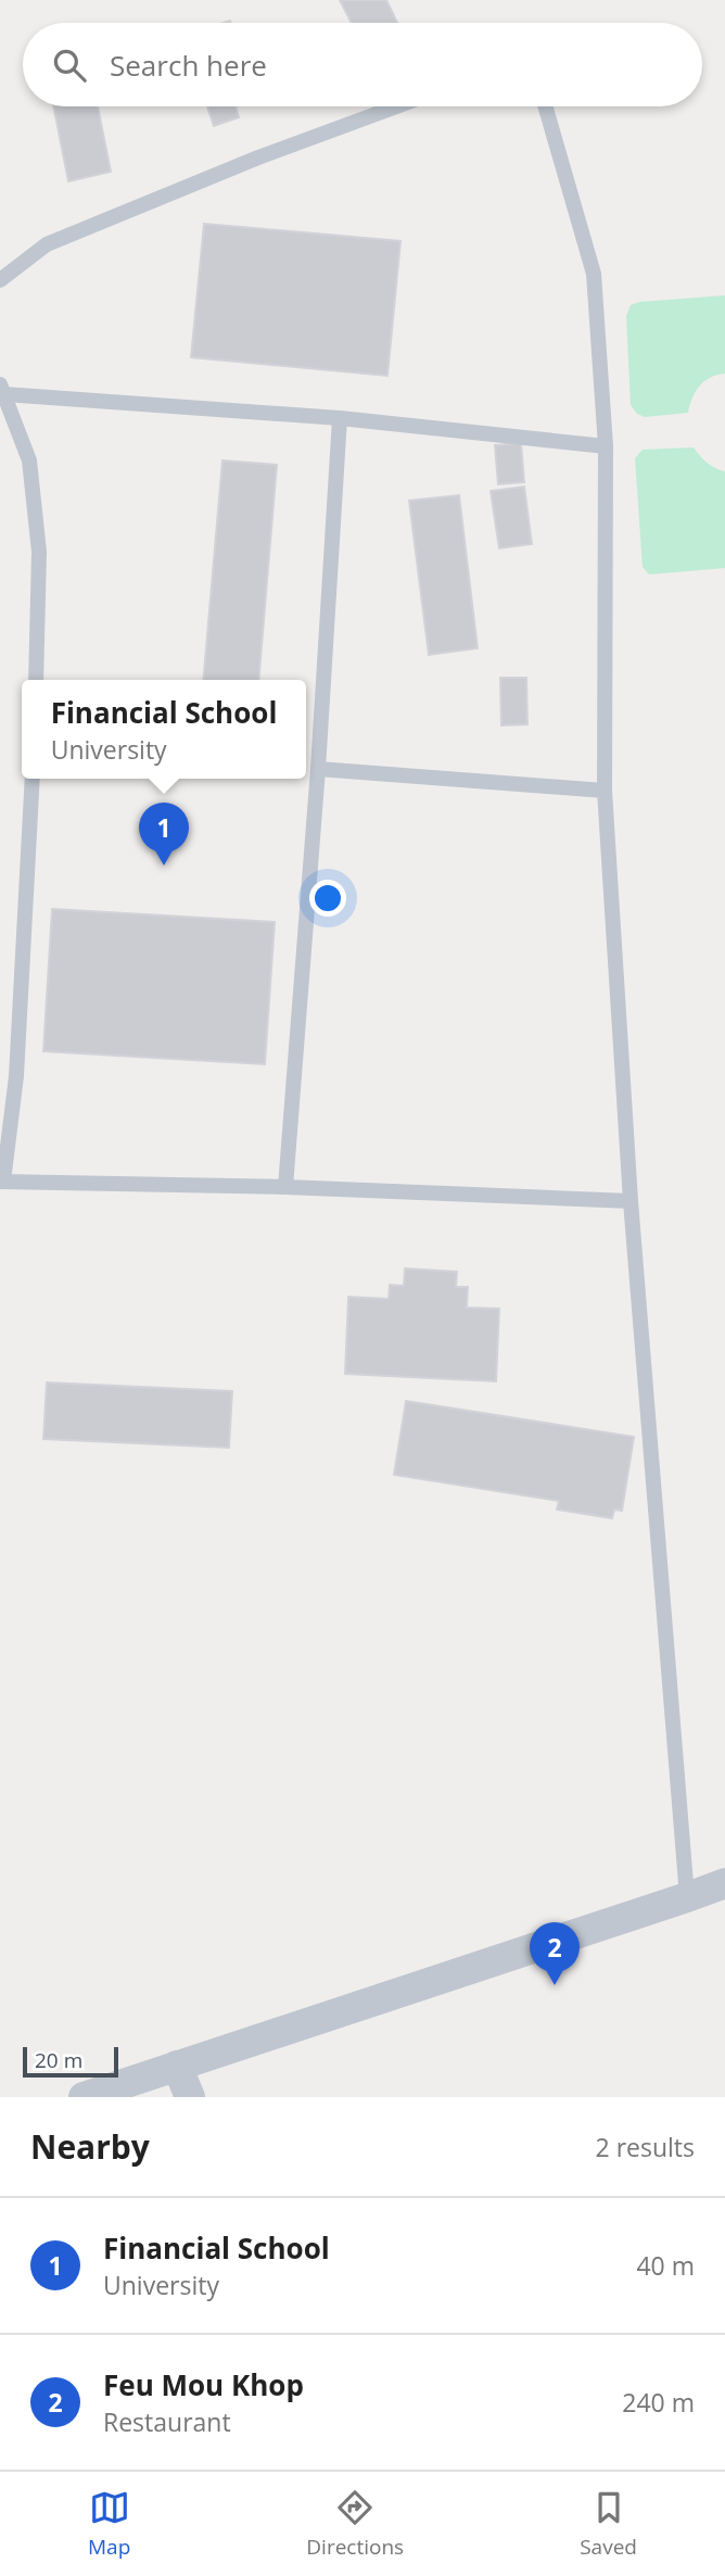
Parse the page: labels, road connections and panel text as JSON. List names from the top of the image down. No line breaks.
{"scale_bar":"20 m","page":{"search":"Search here","popup":["Financial School","University"],"pins":["1","2"],"scale":"20 m","heading":["Nearby","2 results"],"list":[{"mark":"1","name":"Financial School","note":"University","value":"40 m"},{"mark":"2","name":"Feu Mou Khop","note":"Restaurant","value":"240 m"}],"nav":["Map","Directions","Saved"]}}
